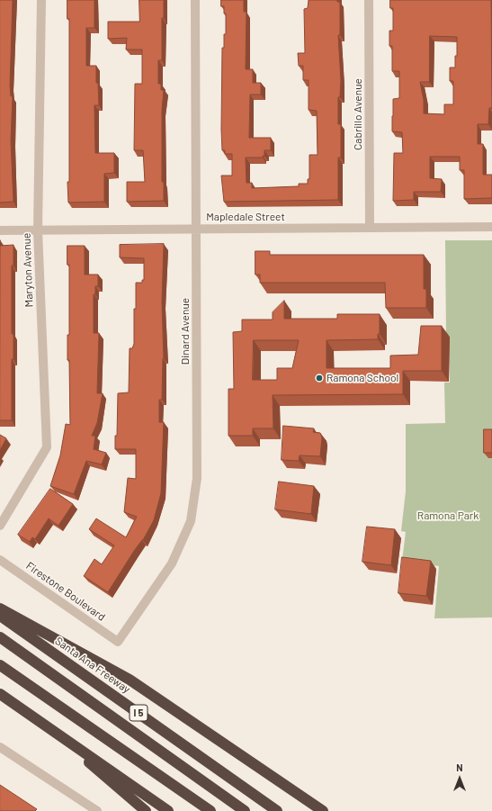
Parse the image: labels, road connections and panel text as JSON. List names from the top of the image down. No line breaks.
{"streets":{"highway":["Santa Ana Freeway","I 5"],"street":["Cabrillo Avenue","Mapledale Street","Maryton Avenue","Dinard Avenue","Firestone Boulevard"]},"crossings":[["Cabrillo Avenue","Mapledale Street"],["Mapledale Street","Maryton Avenue"],["Mapledale Street","Dinard Avenue"],["Dinard Avenue","Firestone Boulevard"]],"parks":["Ramona Park"],"places":["Ramona School"],"north":"top"}
